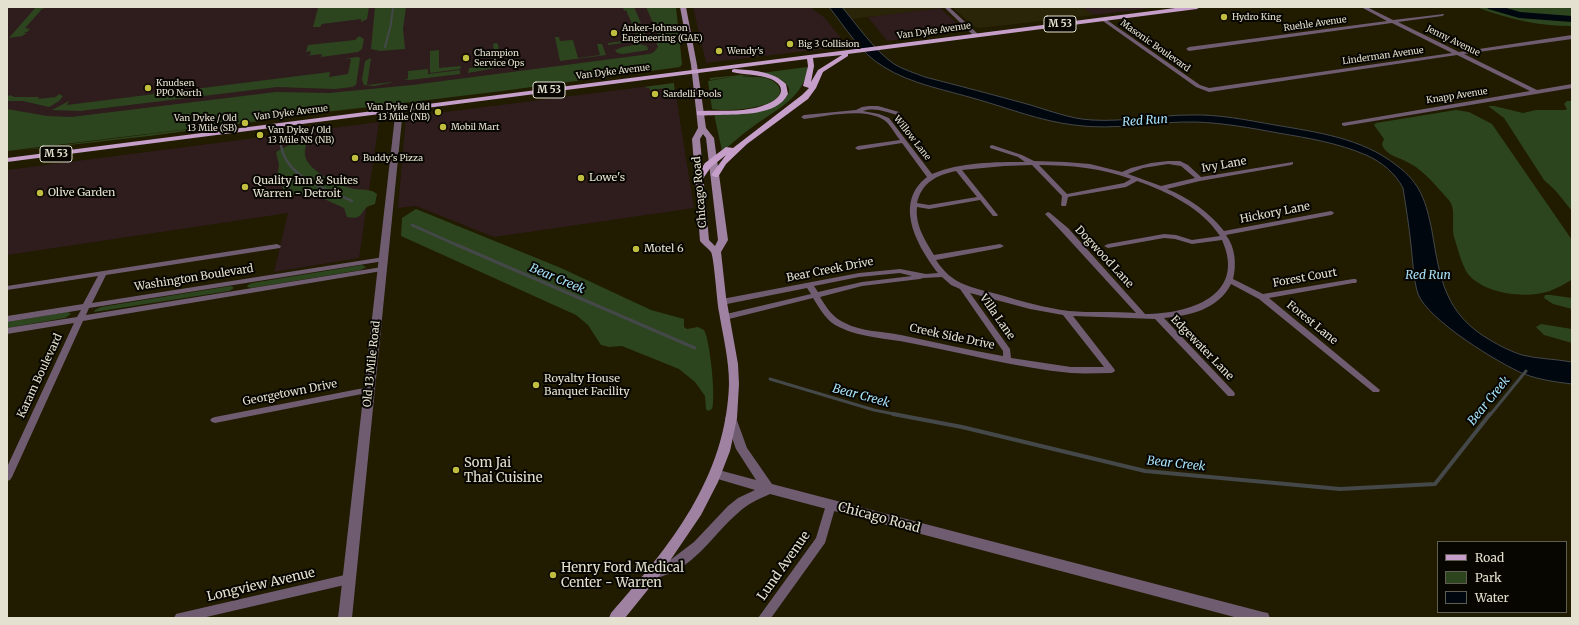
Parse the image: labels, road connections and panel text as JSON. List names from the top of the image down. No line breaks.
{"streets":{"main road":["M 53","Van Dyke Avenue","Chicago Road"],"street":["Ruehle Avenue","Jenny Avenue","Masonic Boulevard","Linderman Avenue","Knapp Avenue","Willow Lane","Ivy Lane","Hickory Lane","Dogwood Lane","Bear Creek Drive","Washington Boulevard","Forest Court","Villa Lane","Forest Lane","Creek Side Drive","Edgewater Lane","Old 13 Mile Road","Karam Boulevard","Georgetown Drive","Lund Avenue","Longview Avenue"]},"crossings":[["Ruehle Avenue","Jenny Avenue"],["Van Dyke Avenue","Masonic Boulevard"],["Van Dyke Avenue","Chicago Road"],["Van Dyke Avenue","Old 13 Mile Road"],["Jenny Avenue","Linderman Avenue"],["Jenny Avenue","Knapp Avenue"],["Masonic Boulevard","Linderman Avenue"],["Chicago Road","Bear Creek Drive"],["Chicago Road","Lund Avenue"],["Bear Creek Drive","Creek Side Drive"],["Washington Boulevard","Old 13 Mile Road"],["Washington Boulevard","Karam Boulevard"],["Forest Court","Forest Lane"],["Villa Lane","Creek Side Drive"],["Old 13 Mile Road","Georgetown Drive"],["Old 13 Mile Road","Longview Avenue"]],"water":["Red Run","Bear Creek"],"places":["Hydro King","Anker-Johnson Engineering (GAE)","Big 3 Collision","Wendy's","Champion Service Ops","Knudsen PPO North","Sardelli Pools","Van Dyke / Old 13 Mile (NB)","Van Dyke / Old 13 Mile (SB)","Mobil Mart","Van Dyke / Old 13 Mile NS (NB)","Buddy's Pizza","Lowe's","Quality Inn & Suites Warren - Detroit","Olive Garden","Motel 6","Royalty House Banquet Facility","Som Jai Thai Cuisine","Henry Ford Medical Center - Warren"],"legend":["Road","Park","Water"]}
